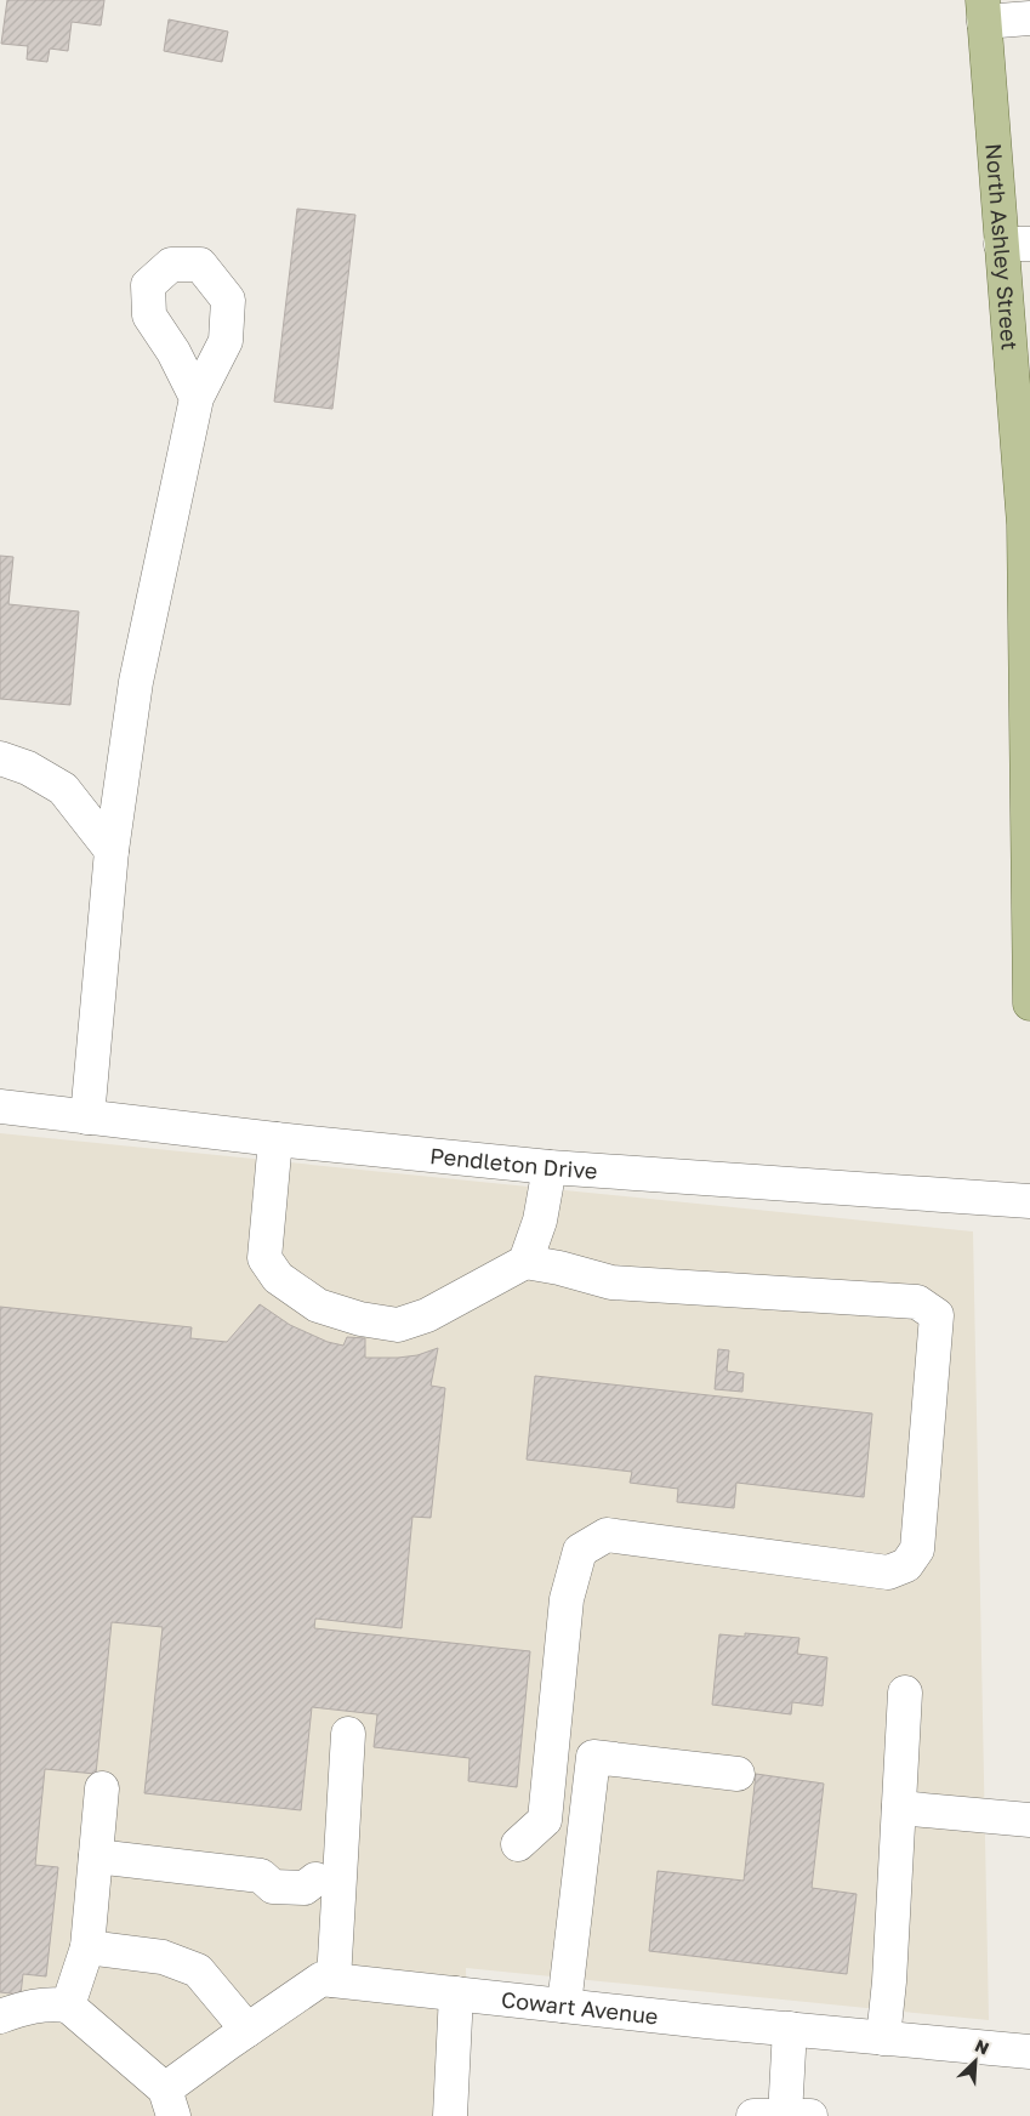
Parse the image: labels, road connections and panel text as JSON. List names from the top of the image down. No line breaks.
{"streets":{"main road":["North Ashley Street"],"street":["Pendleton Drive","Cowart Avenue"]},"north":"top right"}
